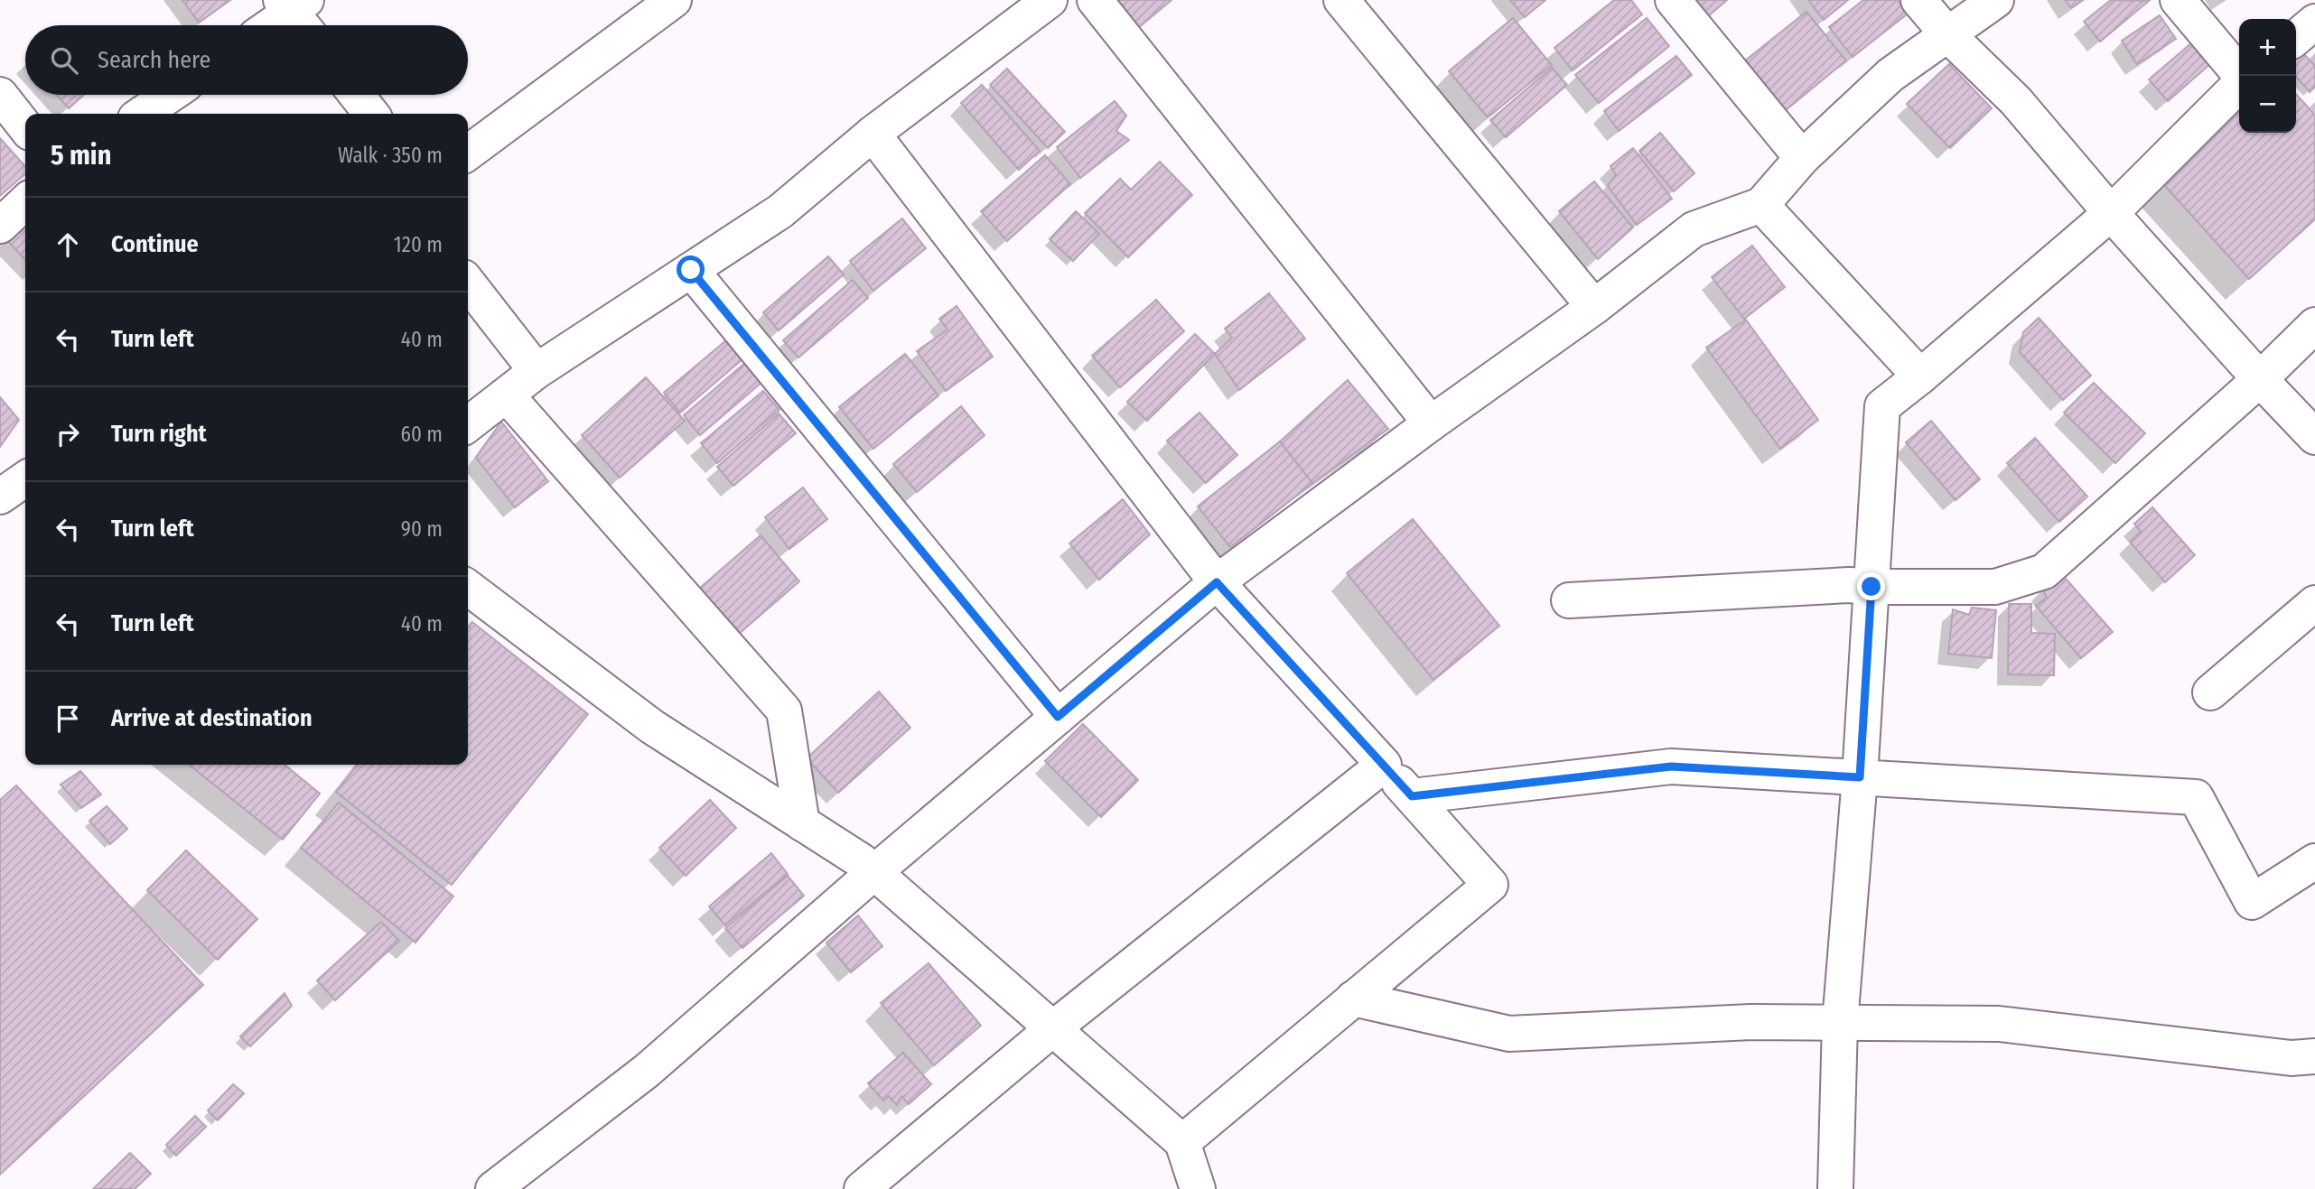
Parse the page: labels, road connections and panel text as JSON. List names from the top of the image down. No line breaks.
{"page":{"map_buttons":["+","−"],"search":"Search here","heading":["5 min","Walk · 350 m"],"list":[["Continue","120 m"],["Turn left","40 m"],["Turn right","60 m"],["Turn left","90 m"],["Turn left","40 m"],"Arrive at destination"]}}
